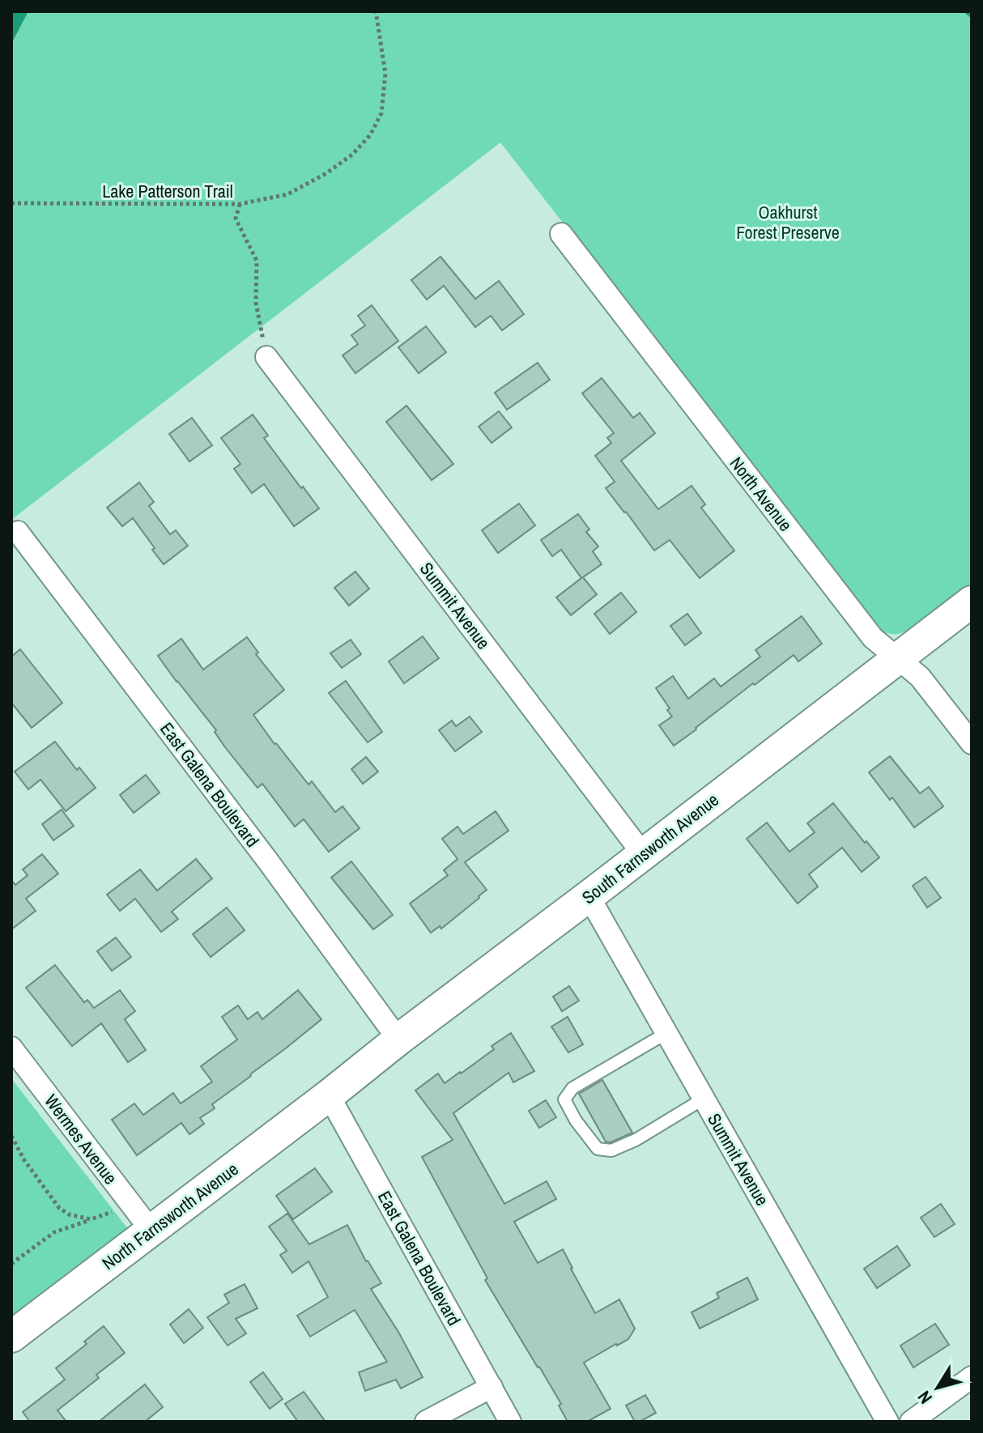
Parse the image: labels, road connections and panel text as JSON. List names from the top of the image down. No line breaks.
{"streets":{"street":["North Avenue","Summit Avenue","East Galena Boulevard","South Farnsworth Avenue","Wermes Avenue","North Farnsworth Avenue"],"path":["Lake Patterson Trail"]},"crossings":[["North Avenue","South Farnsworth Avenue"],["Summit Avenue","South Farnsworth Avenue"],["East Galena Boulevard","South Farnsworth Avenue"],["East Galena Boulevard","North Farnsworth Avenue"],["South Farnsworth Avenue","North Farnsworth Avenue"],["Wermes Avenue","North Farnsworth Avenue"]],"parks":["Oakhurst Forest Preserve"],"north":"bottom left"}
